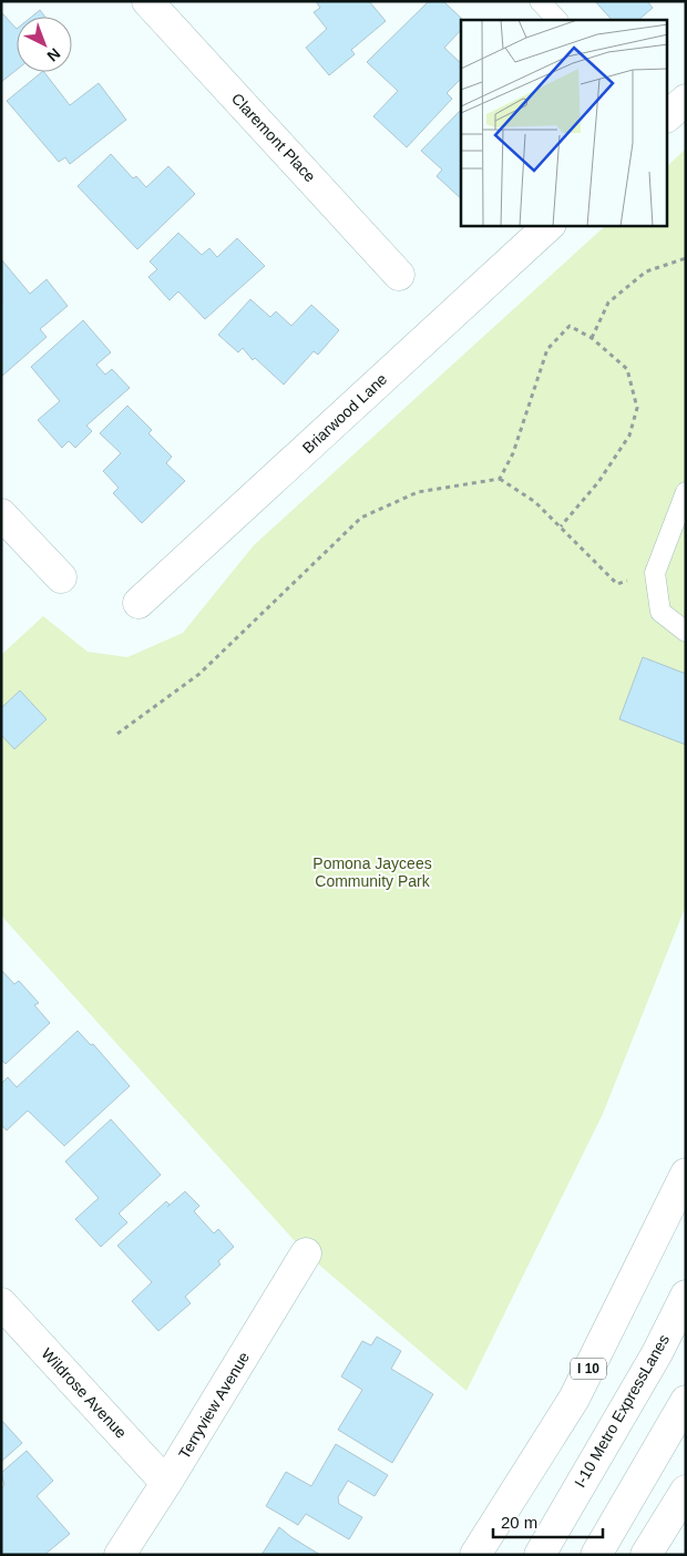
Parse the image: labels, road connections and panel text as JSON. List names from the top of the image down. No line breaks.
{"streets":{"main road":["Claremont Place","Briarwood Lane","I 10","Wildrose Avenue","Terryview Avenue","I-10 Metro ExpressLanes"]},"crossings":[["Wildrose Avenue","Terryview Avenue"]],"parks":["Pomona Jaycees Community Park"],"scale_bar":"20 m","north":"bottom right"}
